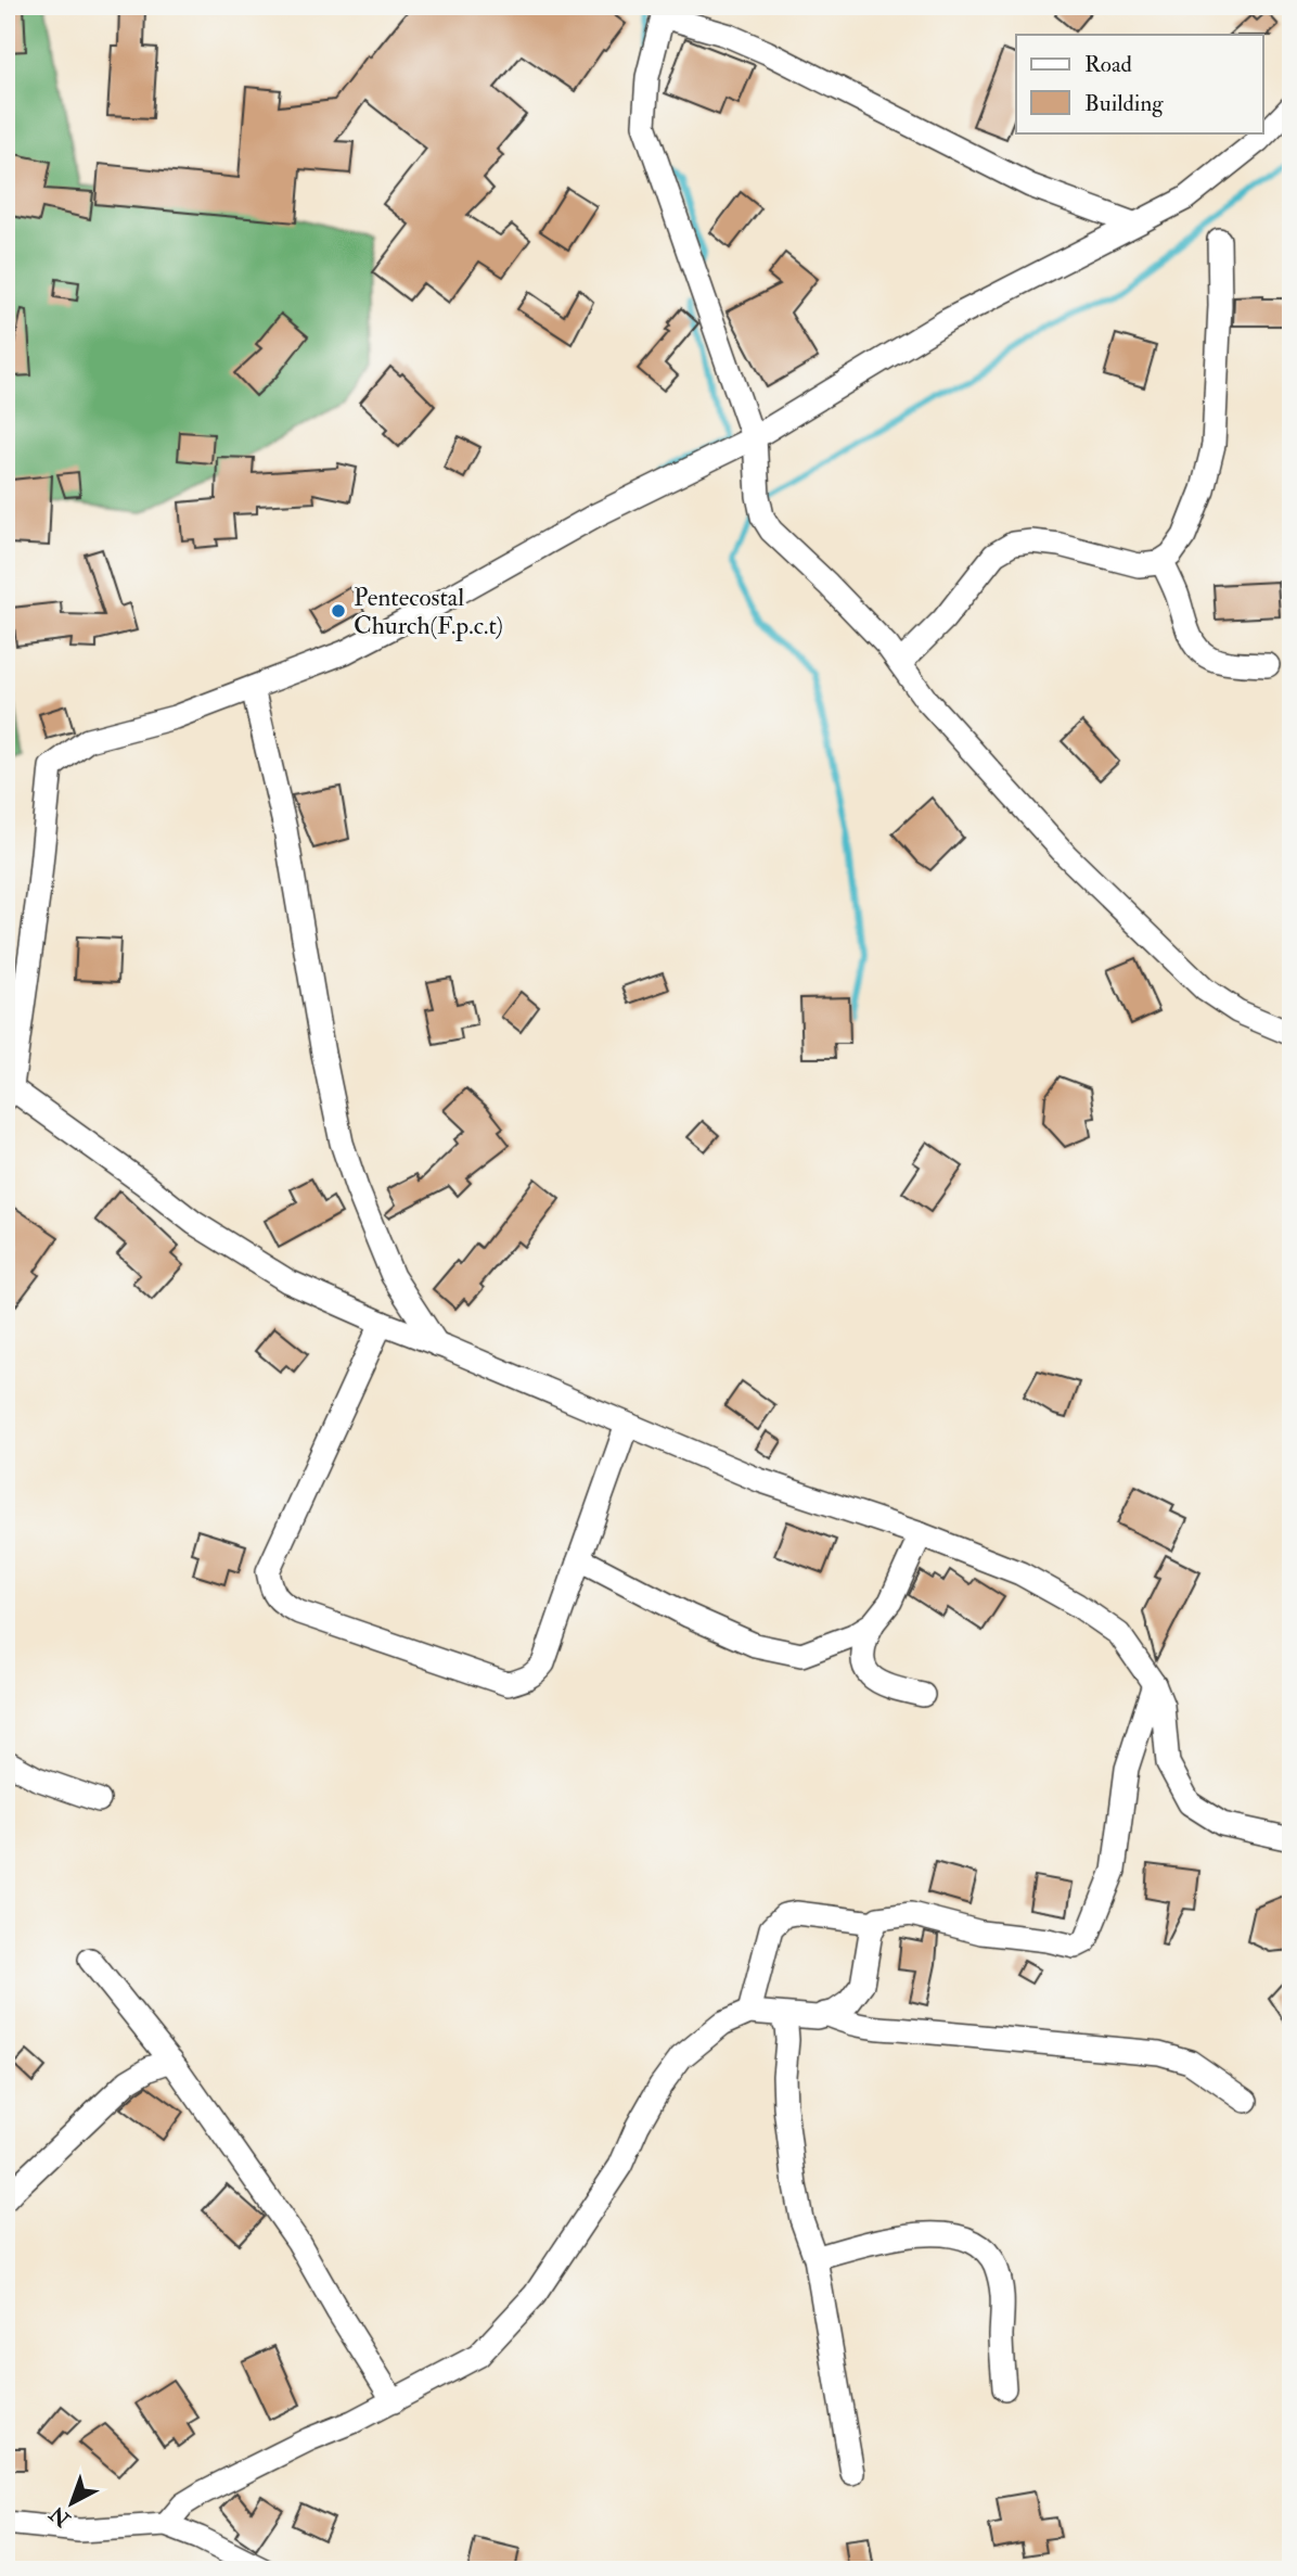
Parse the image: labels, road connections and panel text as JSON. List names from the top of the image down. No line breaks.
{"places":["Pentecostal Church(F.p.c.t)"],"legend":["Road","Building"],"north":"bottom left"}
